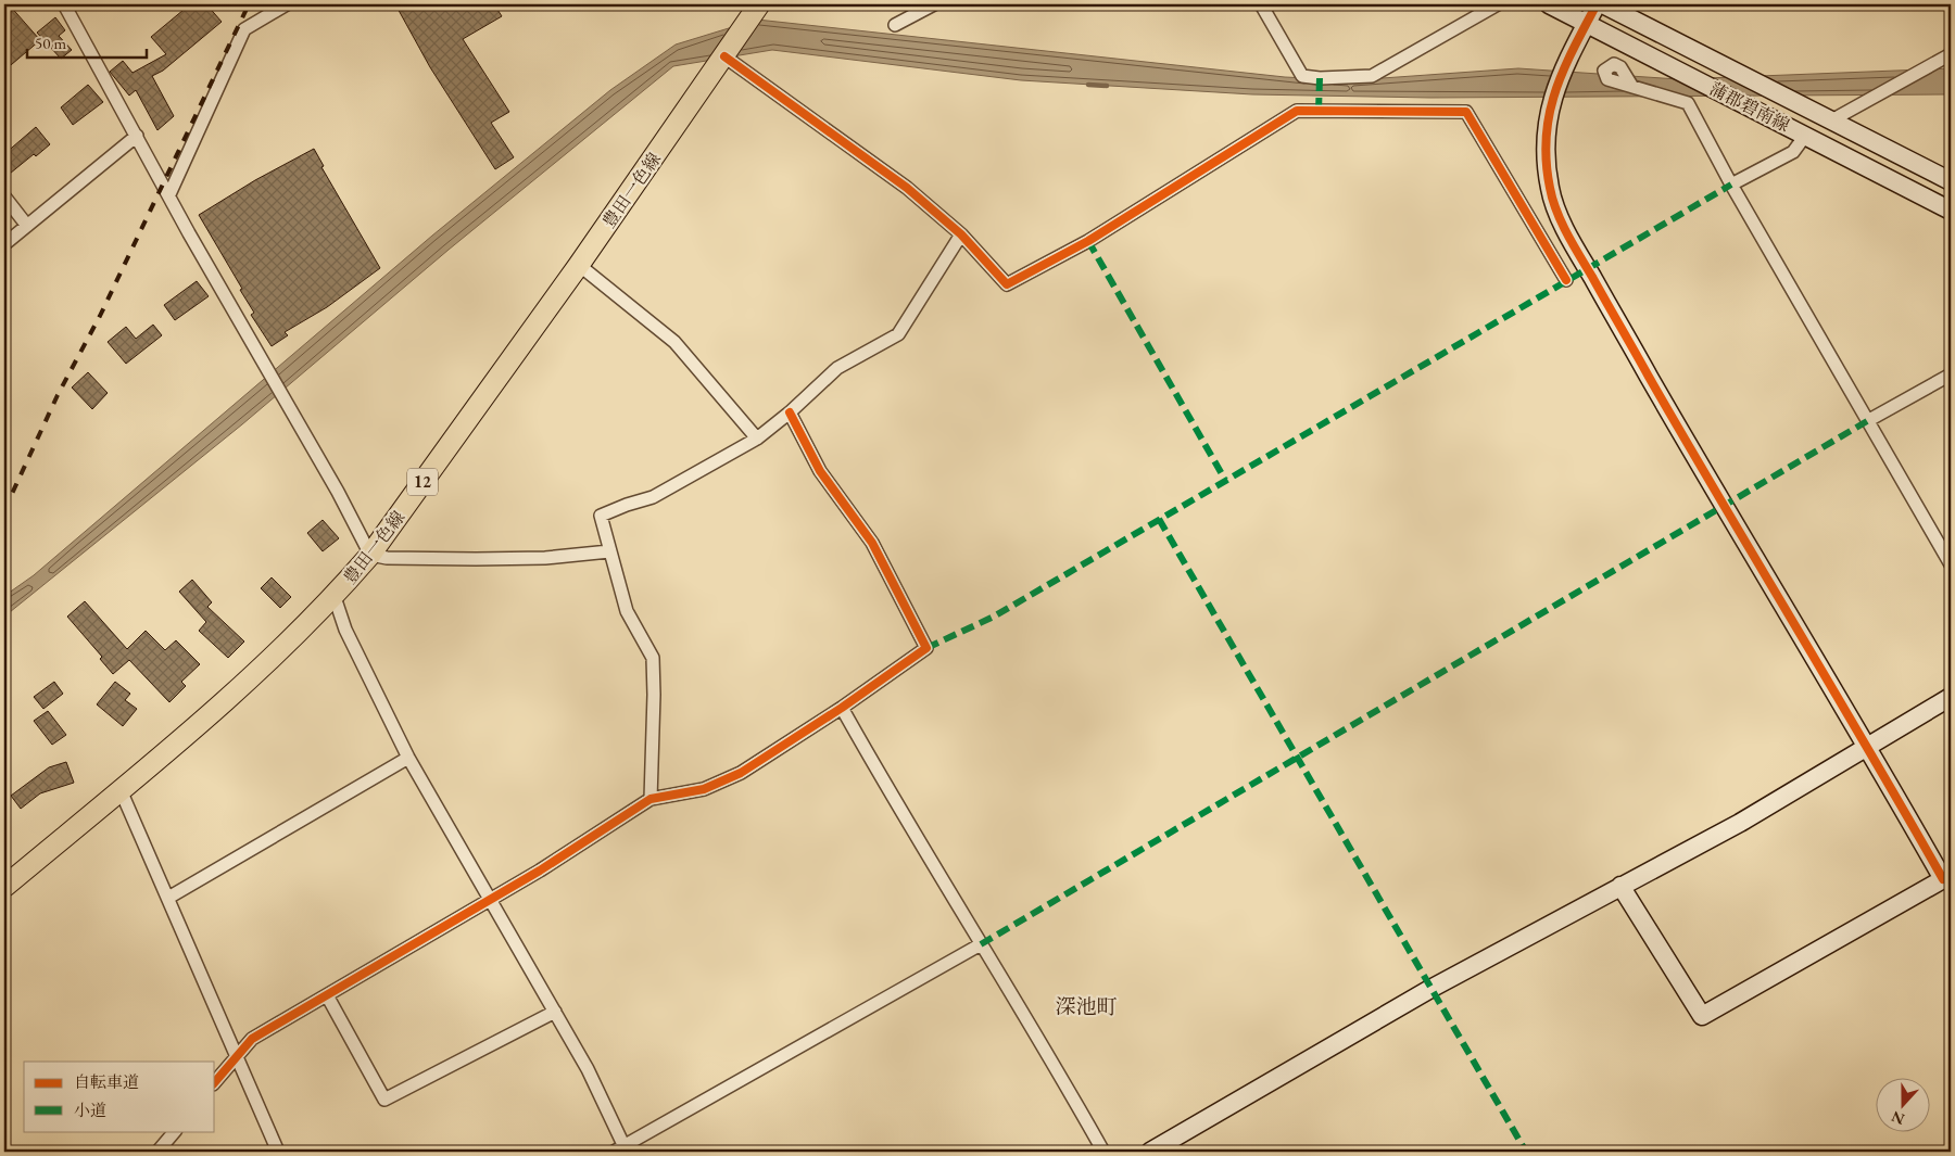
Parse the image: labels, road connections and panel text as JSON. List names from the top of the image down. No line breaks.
{"streets":{"main road":["豊田一色線","12"],"street":["蒲郡碧南線"]},"districts":["深池町"],"legend":["自転車道","小道"],"scale_bar":"50 m","north":"bottom"}
